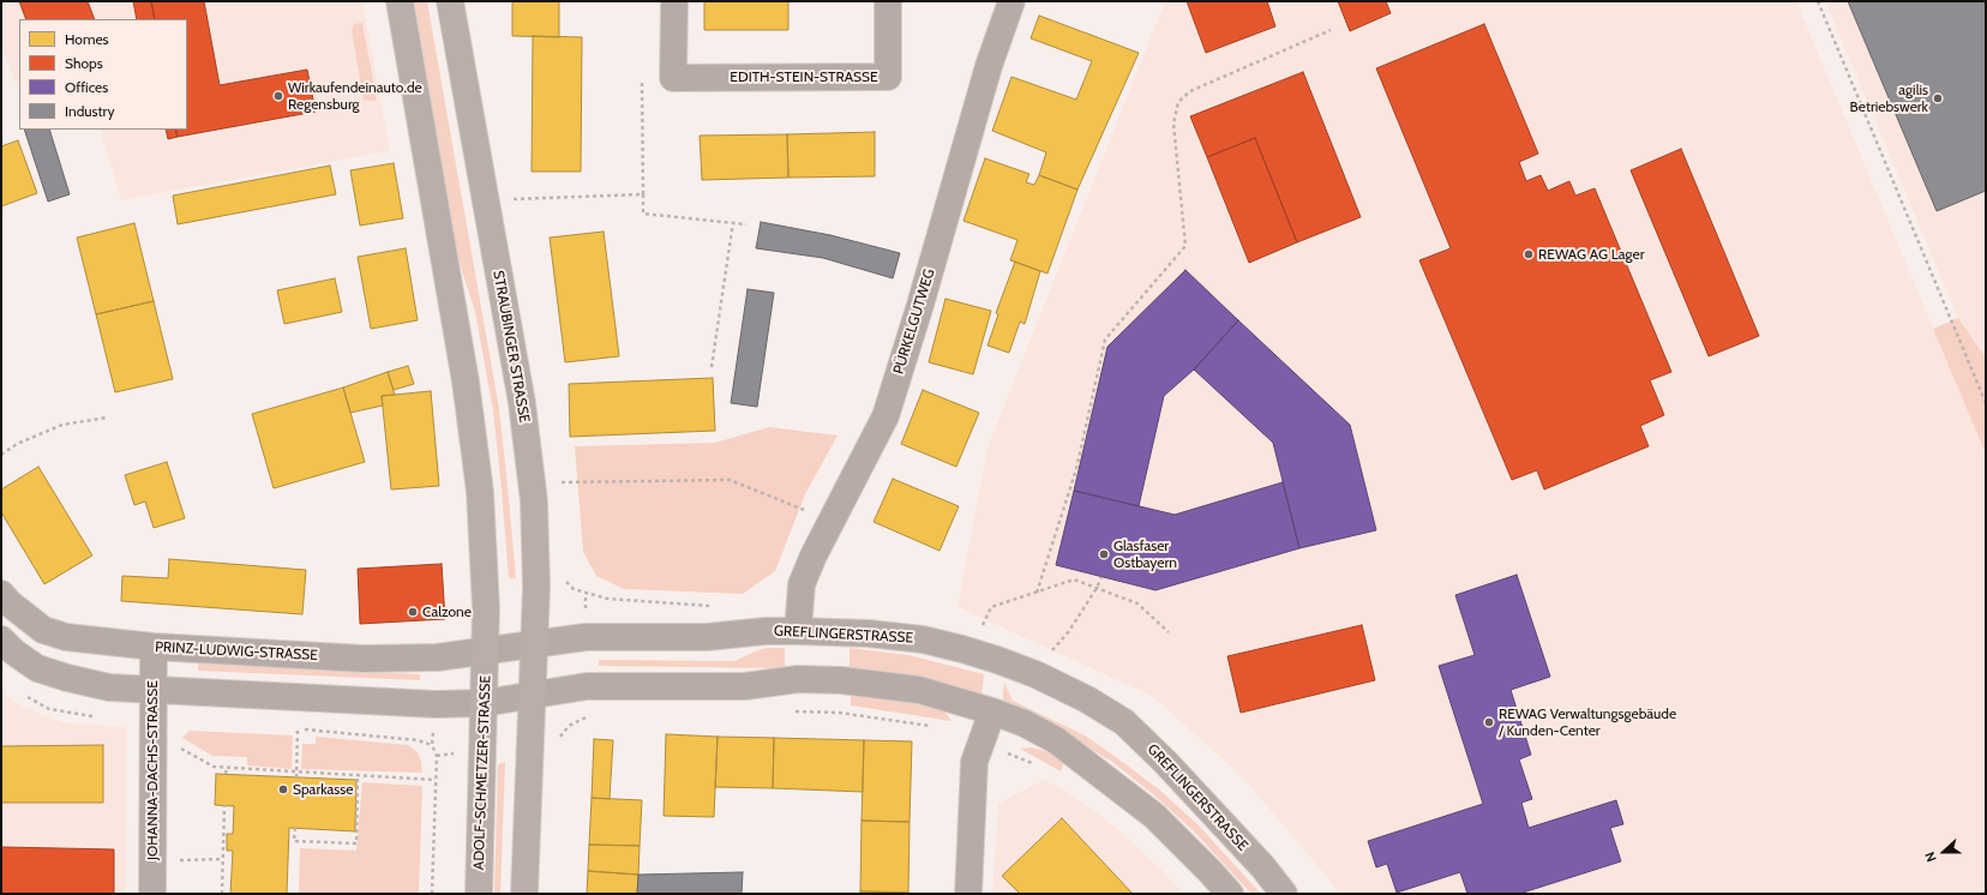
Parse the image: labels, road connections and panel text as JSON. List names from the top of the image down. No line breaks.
{"streets":{"main road":["STRAUBINGER STRASSE","ADOLF-SCHMETZER-STRASSE"],"street":["EDITH-STEIN-STRASSE","PÜRKELGUTWEG","GREFLINGERSTRASSE","PRINZ-LUDWIG-STRASSE","JOHANNA-DACHS-STRASSE"]},"crossings":[["PÜRKELGUTWEG","GREFLINGERSTRASSE"],["STRAUBINGER STRASSE","GREFLINGERSTRASSE"],["GREFLINGERSTRASSE","PRINZ-LUDWIG-STRASSE"],["GREFLINGERSTRASSE","ADOLF-SCHMETZER-STRASSE"],["PRINZ-LUDWIG-STRASSE","JOHANNA-DACHS-STRASSE"],["PRINZ-LUDWIG-STRASSE","ADOLF-SCHMETZER-STRASSE"]],"places":["Wirkaufendeinauto.de Regensburg","agilis Betriebswerk","REWAG AG Lager","Glasfaser Ostbayern","Calzone","REWAG Verwaltungsgebäude / Kunden-Center","Sparkasse"],"legend":["Homes","Shops","Offices","Industry"],"north":"left"}
